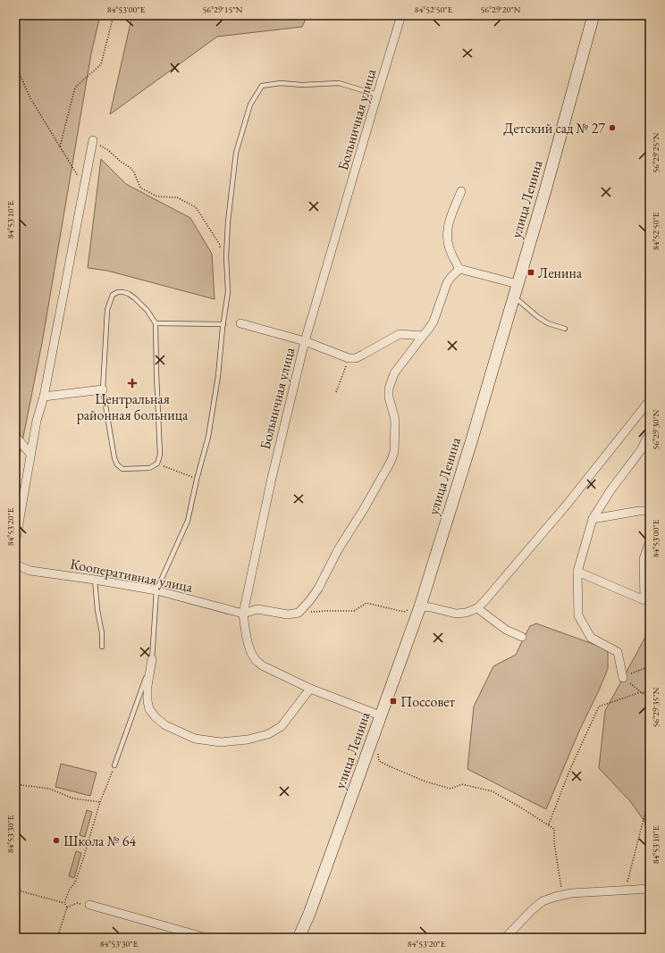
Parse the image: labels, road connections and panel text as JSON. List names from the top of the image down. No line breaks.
{"streets":{"street":["Больничная улица","улица Ленина","Кооперативная улица"]},"crossings":[["Больничная улица","улица Ленина"],["Больничная улица","Кооперативная улица"]],"places":{"other":["Детский сад № 27","Школа № 64"],"transit":["Ленина","Поссовет"],"health":["Центральная районная больница"]},"coordinates":["84°53'00\"E","56°29'15\"N","84°52'50\"E","56°29'20\"N","56°29'25\"N","84°53'10\"E","56°29'30\"N","84°53'20\"E","56°29'35\"N","84°53'30\"E"]}
